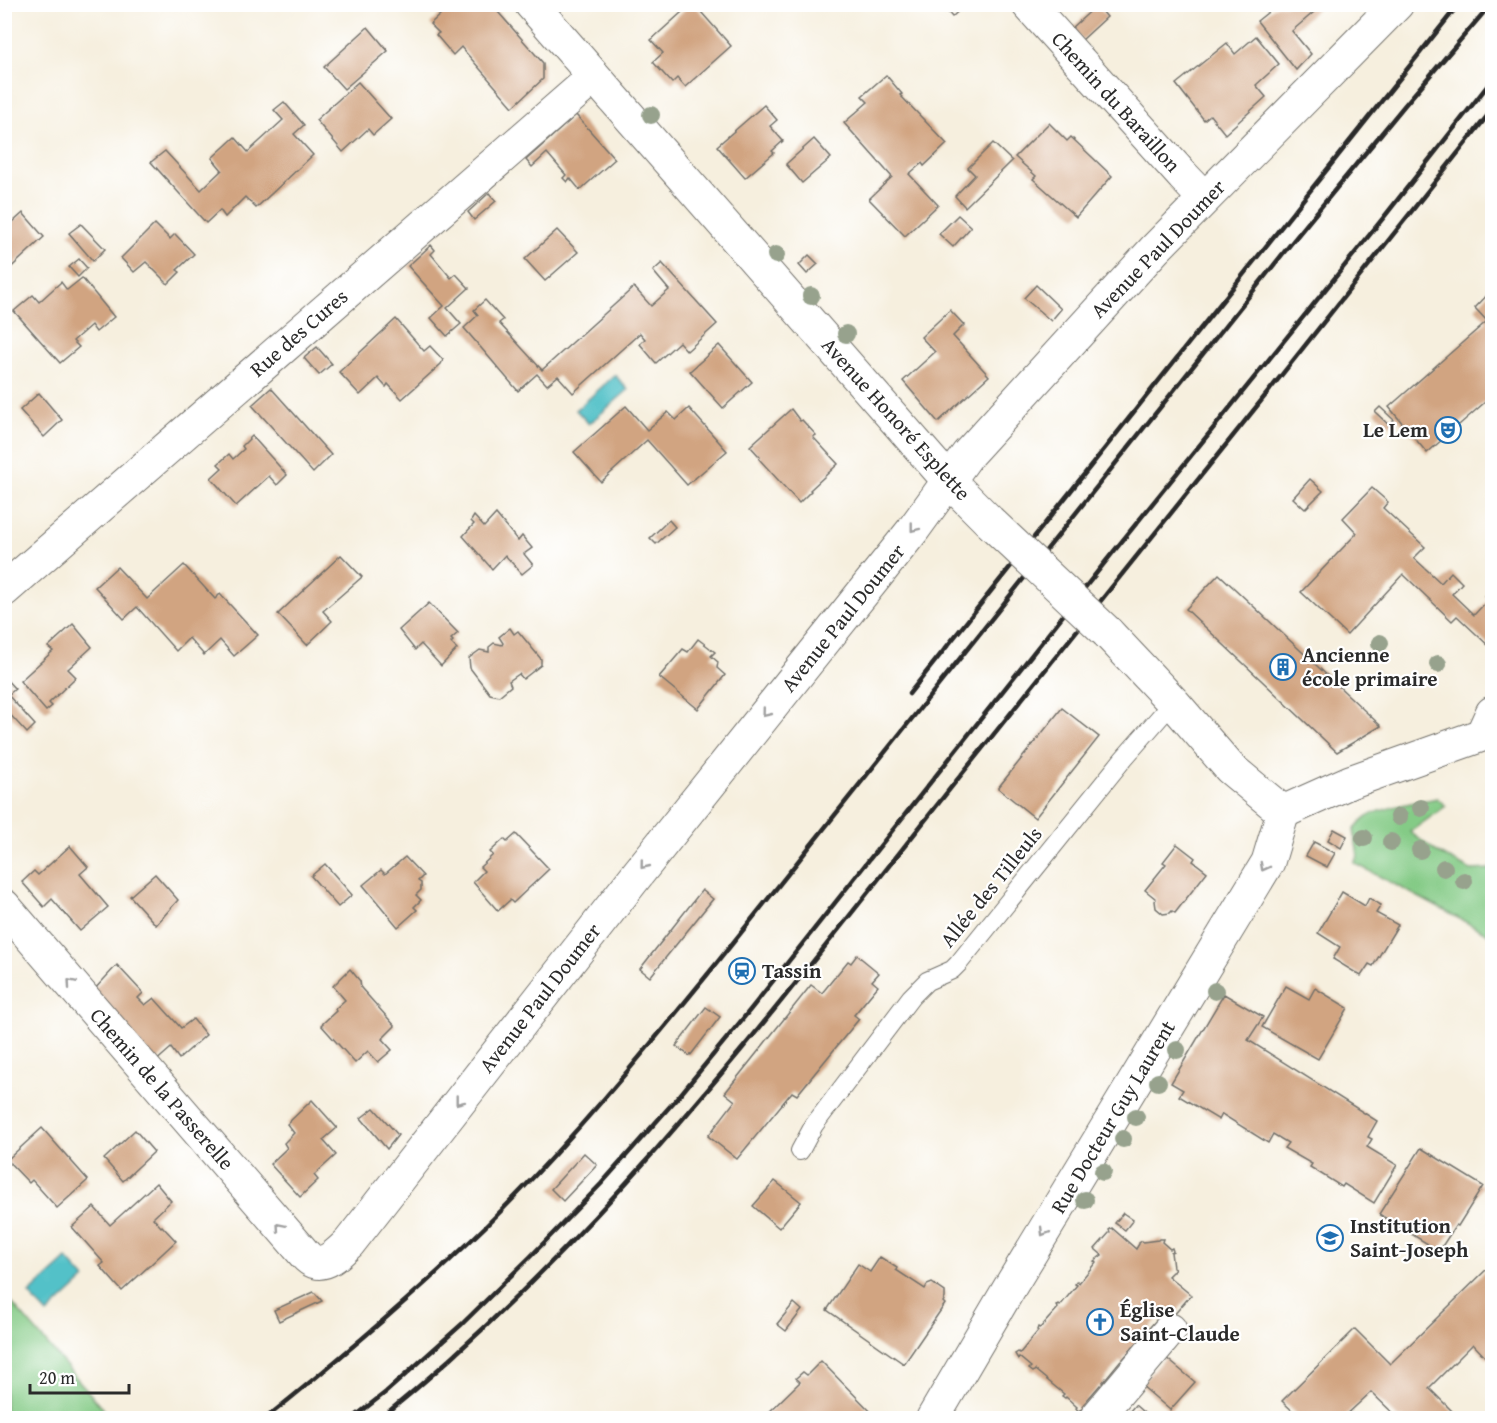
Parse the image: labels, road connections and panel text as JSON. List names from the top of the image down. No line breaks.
{"streets":{"street":["Chemin du Baraillon","Avenue Paul Doumer","Rue des Cures","Avenue Honoré Esplette","Chemin de la Passerelle","Rue Docteur Guy Laurent"],"lane":["Allée des Tilleuls"]},"crossings":[["Chemin du Baraillon","Avenue Paul Doumer"],["Avenue Paul Doumer","Avenue Honoré Esplette"],["Avenue Paul Doumer","Chemin de la Passerelle"],["Rue des Cures","Avenue Honoré Esplette"],["Avenue Honoré Esplette","Allée des Tilleuls"],["Avenue Honoré Esplette","Rue Docteur Guy Laurent"]],"one_way":["Avenue Paul Doumer","Chemin de la Passerelle","Rue Docteur Guy Laurent"],"places":{"theatre":["Le Lem"],"building":["Ancienne école primaire"],"station":["Tassin"],"school or university":["Institution Saint-Joseph"],"church":["Église Saint-Claude"]},"scale_bar":"20 m"}
